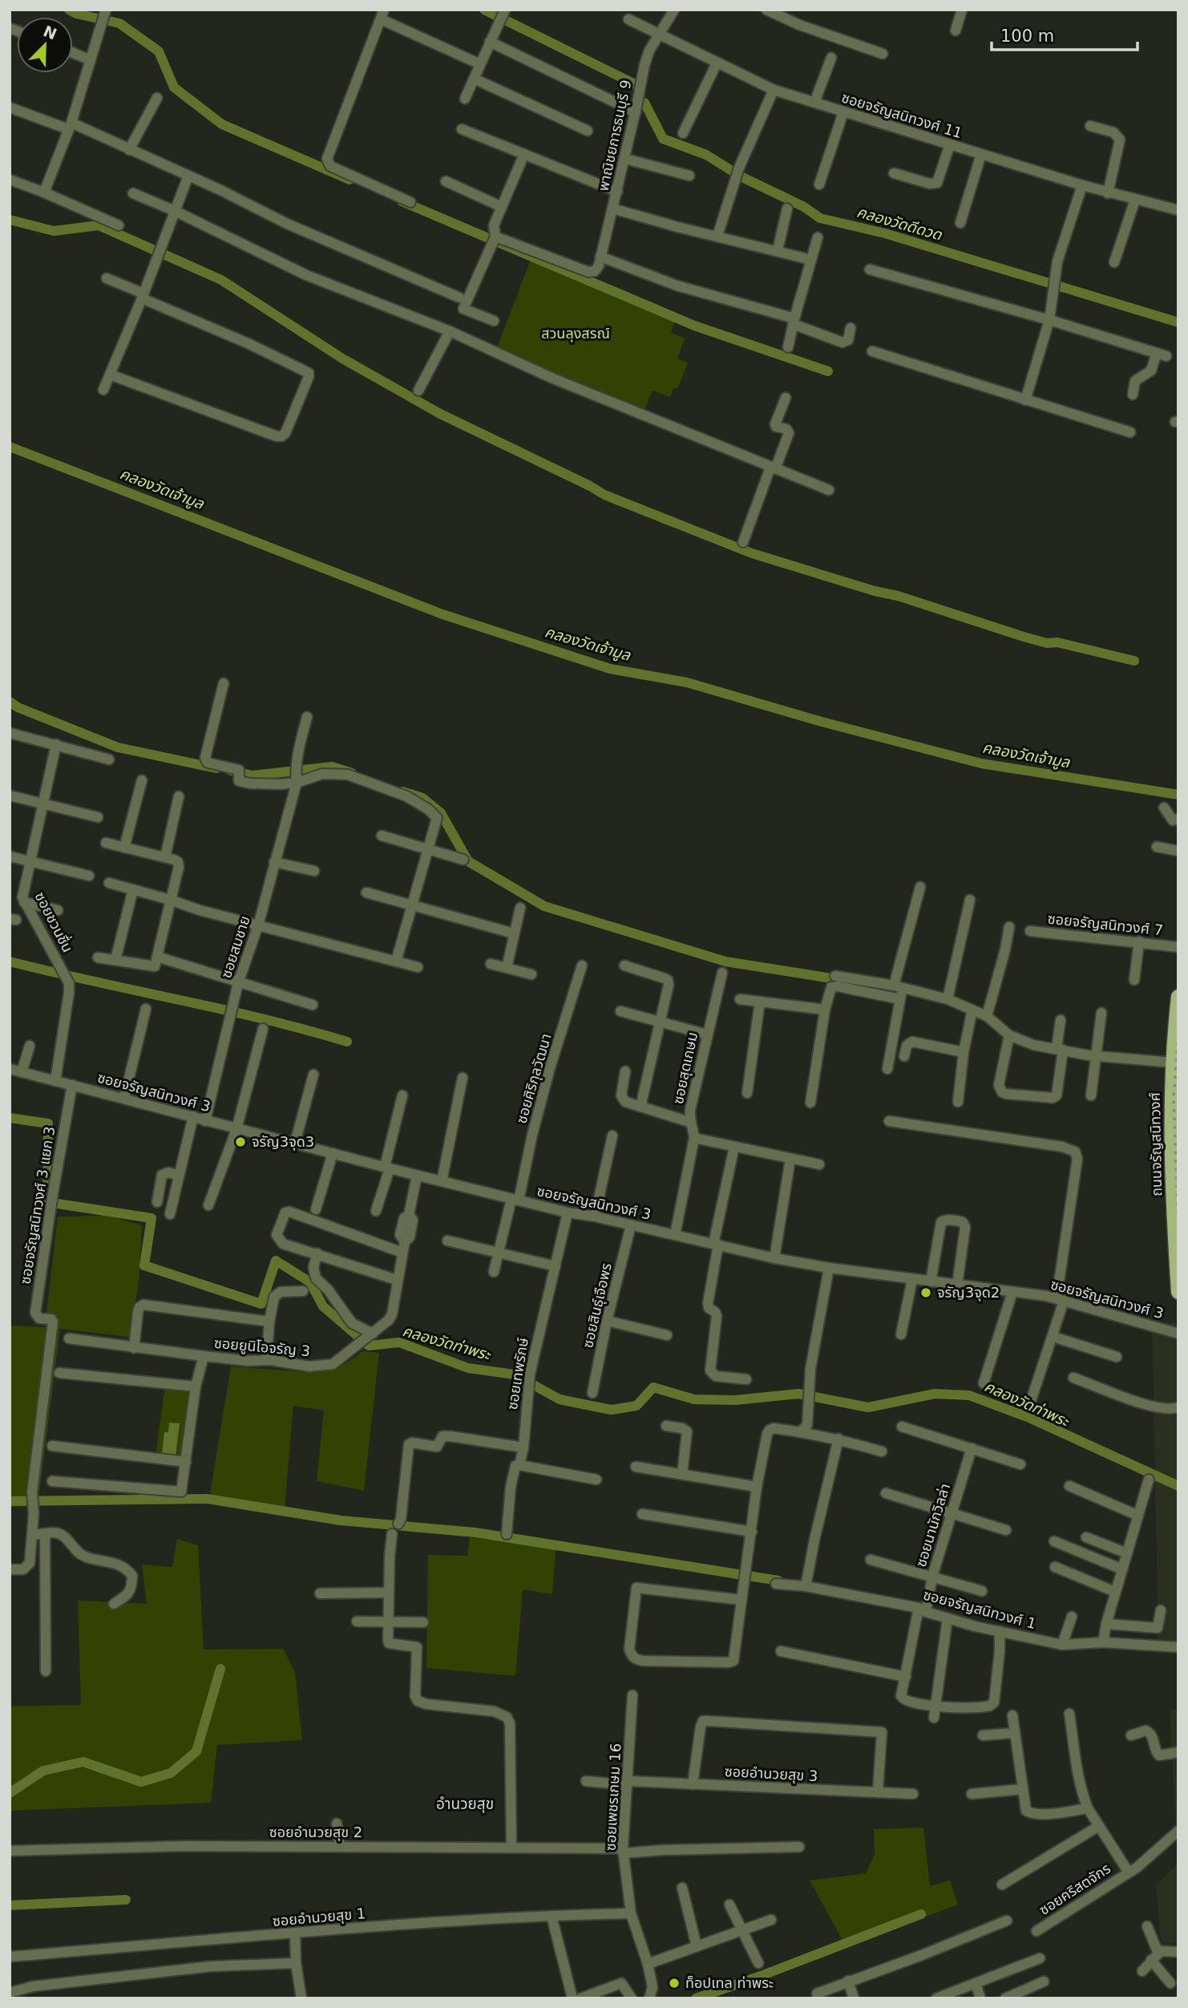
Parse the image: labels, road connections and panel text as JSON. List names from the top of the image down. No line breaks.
{"streets":{"main road":["ถนนจรัญสนิทวงศ์"],"street":["ซอยจรัญสนิทวงศ์ 11","พาณิชยการธนบุรี 9","ซอยชวนชื่น","ซอยจรัญสนิทวงศ์ 7","ซอยสมชาย","ซอยสุดเกษม","ซอยศิริกุลวัฒนา","ซอยจรัญสนิทวงศ์ 3","ซอยจรัญสนิทวงศ์ 3 แยก 3","ซอยสินธุ์เจือพร","ซอยยูนิโอจรัญ 3","ซอยเทพรักษ์","ซอยนานักวิลล่า","ซอยจรัญสนิทวงศ์ 1","ซอยอำนวยสุข 3","ซอยเพชรเกษม 16","ซอยอำนวยสุข 2","ซอยคริสตจักร","ซอยอำนวยสุข 1"]},"crossings":[["ซอยจรัญสนิทวงศ์ 11","พาณิชยการธนบุรี 9"],["ซอยชวนชื่น","ซอยจรัญสนิทวงศ์ 3"],["ซอยสมชาย","ซอยจรัญสนิทวงศ์ 3"],["ซอยสุดเกษม","ซอยจรัญสนิทวงศ์ 3"],["ซอยศิริกุลวัฒนา","ซอยจรัญสนิทวงศ์ 3"],["ซอยจรัญสนิทวงศ์ 3","ซอยจรัญสนิทวงศ์ 3 แยก 3"],["ซอยจรัญสนิทวงศ์ 3","ซอยสินธุ์เจือพร"],["ซอยจรัญสนิทวงศ์ 3","ซอยยูนิโอจรัญ 3"],["ซอยจรัญสนิทวงศ์ 3","ซอยเทพรักษ์"],["ซอยนานักวิลล่า","ซอยจรัญสนิทวงศ์ 1"],["ซอยอำนวยสุข 3","ซอยเพชรเกษม 16"],["ซอยเพชรเกษม 16","ซอยอำนวยสุข 2"],["ซอยเพชรเกษม 16","ซอยอำนวยสุข 1"]],"districts":["อำนวยสุข"],"water":["คลองวัดดีดวด","คลองวัดเจ้ามูล","คลองวัดท่าพระ"],"parks":["สวนลุงสรณ์"],"places":["จรัญ3จุด3","จรัญ3จุด2","ท็อปเทล ท่าพระ"],"scale_bar":"100 m","north":"top right"}
